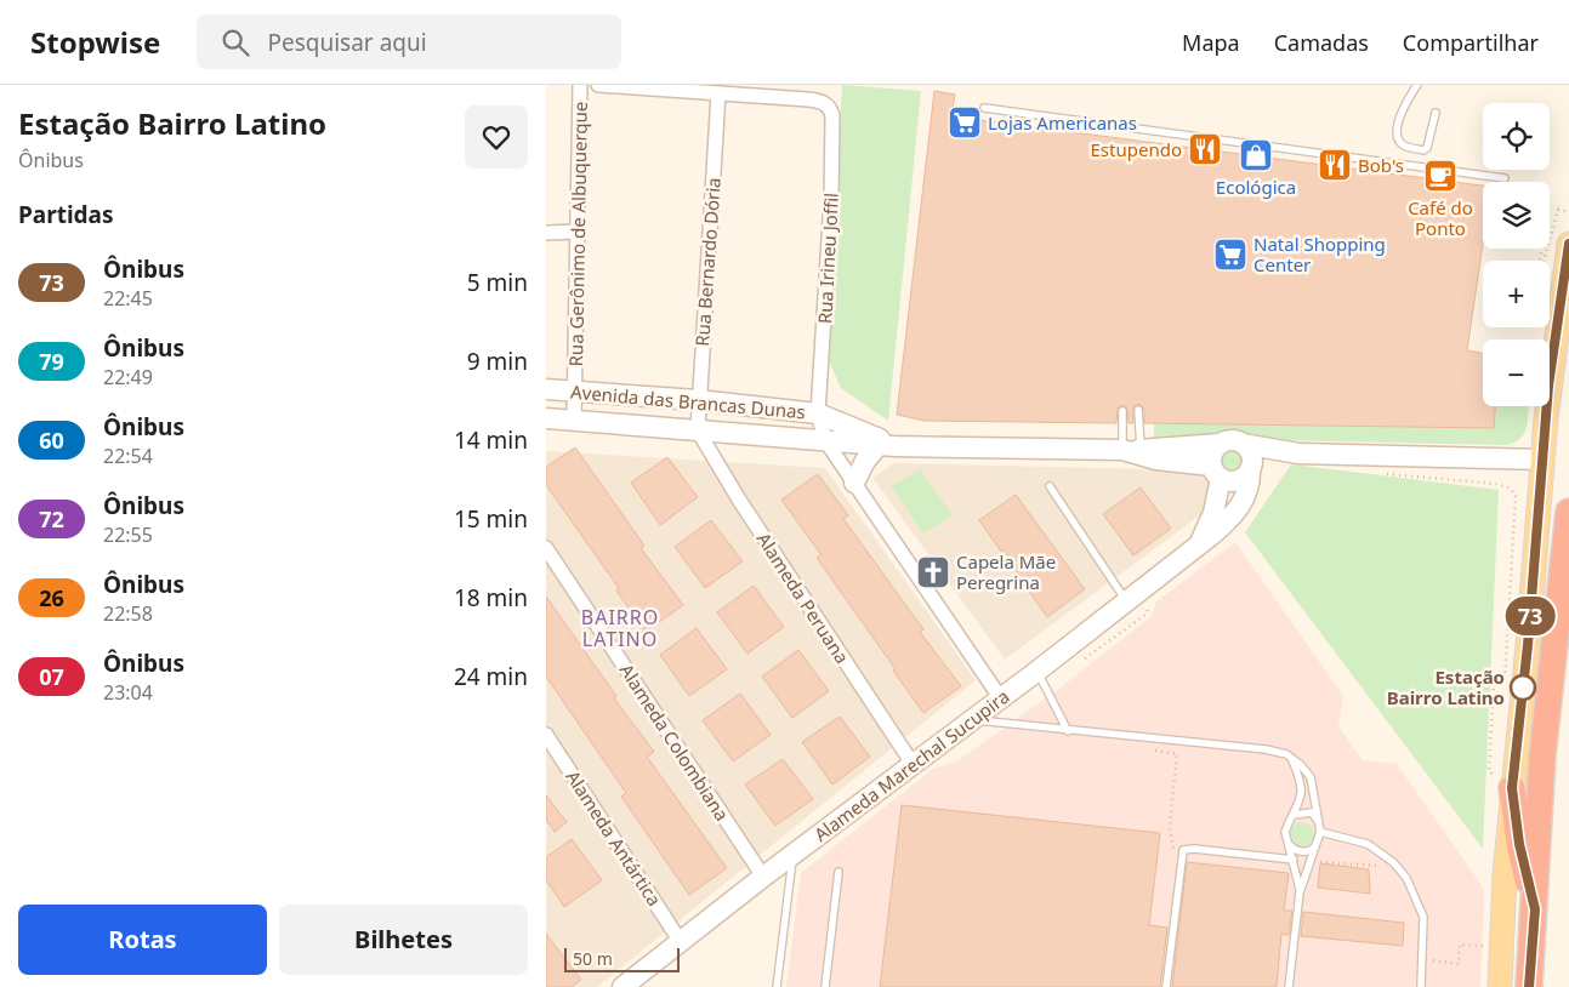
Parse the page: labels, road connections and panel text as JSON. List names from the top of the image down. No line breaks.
{"streets":{"main road":["Avenida das Brancas Dunas","Alameda Marechal Sucupira"],"street":["Rua Gerônimo de Albuquerque","Rua Irineu Joffil","Rua Bernardo Dória","Alameda Peruana","Alameda Colombiana","Alameda Antártica"]},"crossings":[["Rua Gerônimo de Albuquerque","Avenida das Brancas Dunas"],["Rua Irineu Joffil","Avenida das Brancas Dunas"],["Rua Irineu Joffil","Alameda Marechal Sucupira"],["Rua Bernardo Dória","Avenida das Brancas Dunas"],["Rua Bernardo Dória","Alameda Peruana"],["Avenida das Brancas Dunas","Alameda Peruana"],["Avenida das Brancas Dunas","Alameda Marechal Sucupira"],["Alameda Peruana","Alameda Marechal Sucupira"],["Alameda Colombiana","Alameda Marechal Sucupira"],["Alameda Marechal Sucupira","Alameda Antártica"]],"districts":["BAIRRO LATINO"],"places":{"supermarket":["Lojas Americanas","Natal Shopping Center"],"restaurant":["Estupendo","Bob's"],"shop":["Ecológica"],"cafe":["Café do Ponto"],"church":["Capela Mãe Peregrina"],"other":["Estação Bairro Latino"]},"lines":["bus line 73"],"scale_bar":"50 m","page":{"header":"Stopwise","search":"Pesquisar aqui","nav":["Mapa","Camadas","Compartilhar"],"heading":[["Estação Bairro Latino","Ônibus"],"Partidas"],"on_map":"73","map_buttons":["+","−"],"list":[{"mark":"73","name":"Ônibus","note":"22:45","value":"5 min"},{"mark":"79","name":"Ônibus","note":"22:49","value":"9 min"},{"mark":"60","name":"Ônibus","note":"22:54","value":"14 min"},{"mark":"72","name":"Ônibus","note":"22:55","value":"15 min"},{"mark":"26","name":"Ônibus","note":"22:58","value":"18 min"},{"mark":"07","name":"Ônibus","note":"23:04","value":"24 min"}],"buttons":["Rotas","Bilhetes"],"scale":"50 m"}}
